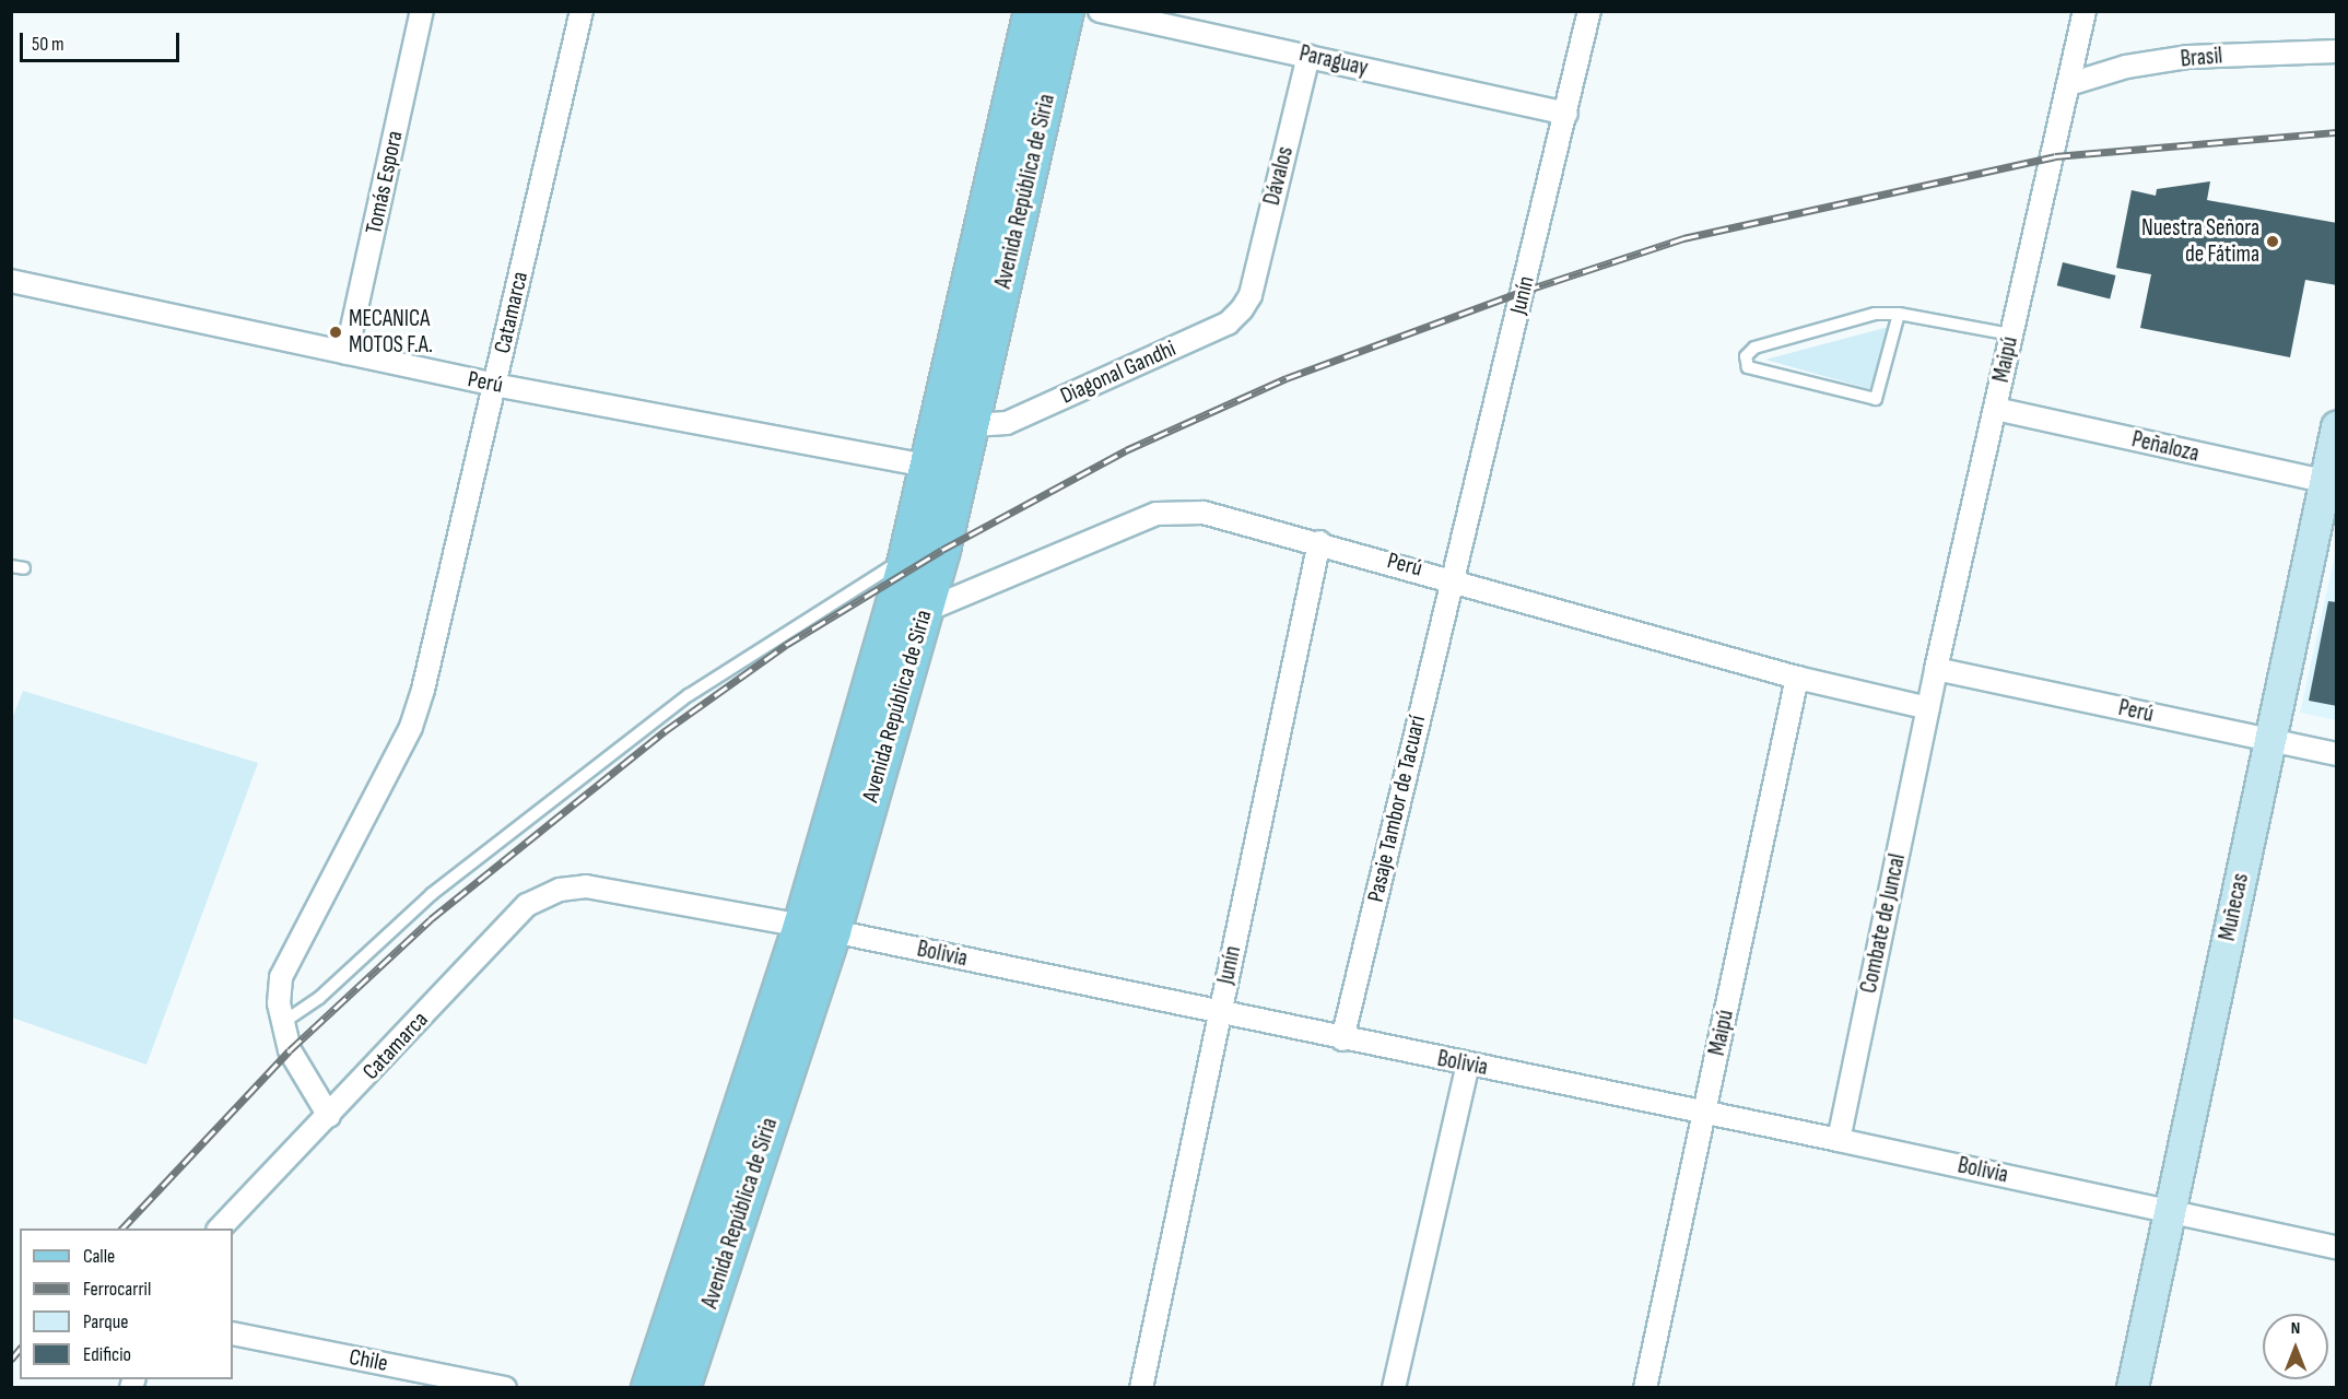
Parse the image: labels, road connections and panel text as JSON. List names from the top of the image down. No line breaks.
{"streets":{"main road":["Avenida República de Siria"],"street":["Brasil","Paraguay","Dávalos","Tomás Espora","Junín","Catamarca","Maipú","Diagonal Gandhi","Perú","Peñaloza","Pasaje Tambor de Tacuarí","Muñecas","Combate de Juncal","Bolivia","Chile"]},"crossings":[["Brasil","Maipú"],["Paraguay","Dávalos"],["Paraguay","Junín"],["Dávalos","Diagonal Gandhi"],["Tomás Espora","Perú"],["Avenida República de Siria","Diagonal Gandhi"],["Avenida República de Siria","Perú"],["Avenida República de Siria","Bolivia"],["Junín","Perú"],["Junín","Pasaje Tambor de Tacuarí"],["Junín","Bolivia"],["Catamarca","Perú"],["Catamarca","Bolivia"],["Maipú","Perú"],["Maipú","Peñaloza"],["Maipú","Combate de Juncal"],["Maipú","Bolivia"],["Perú","Pasaje Tambor de Tacuarí"],["Perú","Muñecas"],["Perú","Combate de Juncal"],["Peñaloza","Muñecas"],["Pasaje Tambor de Tacuarí","Bolivia"],["Muñecas","Bolivia"],["Combate de Juncal","Bolivia"]],"places":["Nuestra Señora de Fátima","MECANICA MOTOS F.A."],"legend":["Calle","Ferrocarril","Parque","Edificio"],"scale_bar":"50 m","north":"top"}
